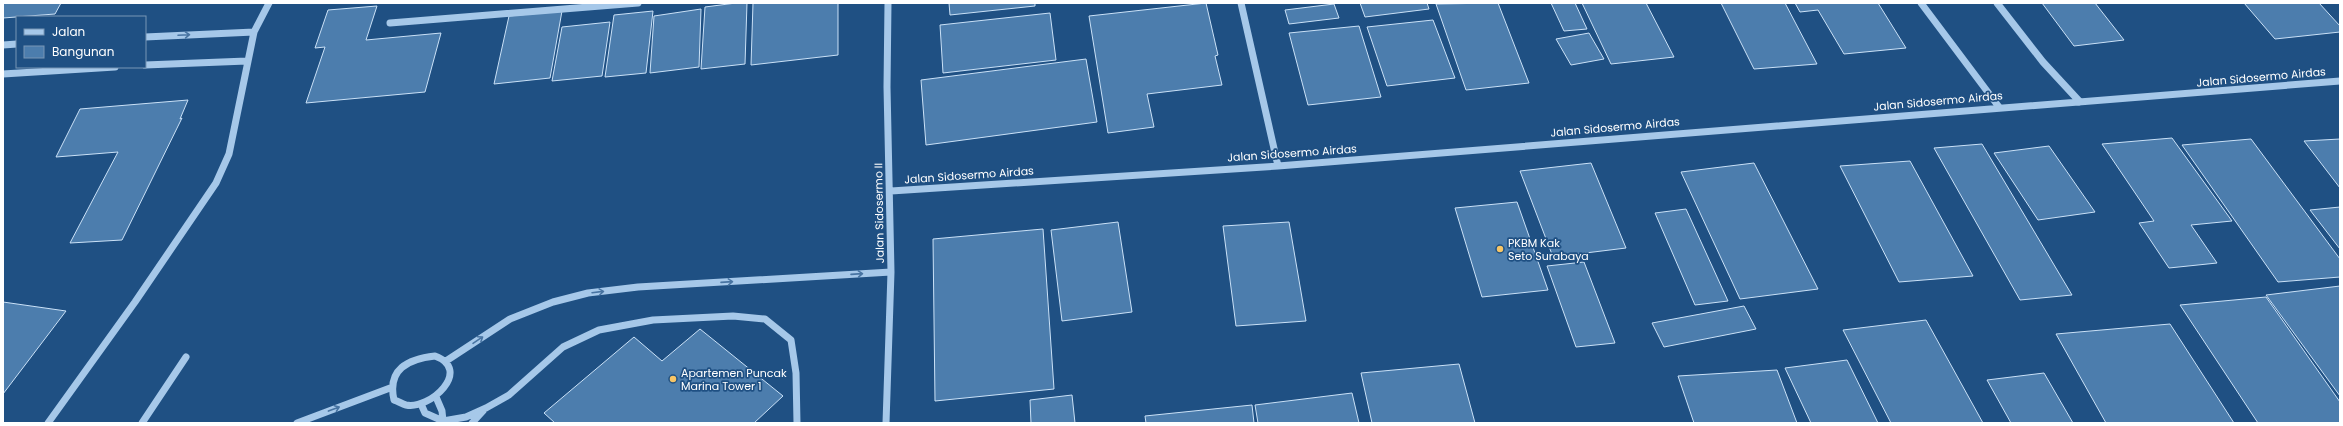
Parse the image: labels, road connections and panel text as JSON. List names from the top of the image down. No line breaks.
{"streets":{"street":["Jalan Sidosermo Airdas","Jalan Sidosermo II"]},"crossings":[["Jalan Sidosermo Airdas","Jalan Sidosermo II"]],"places":["PKBM Kak Seto Surabaya","Apartemen Puncak Marina Tower 1"],"legend":["Jalan","Bangunan"]}
